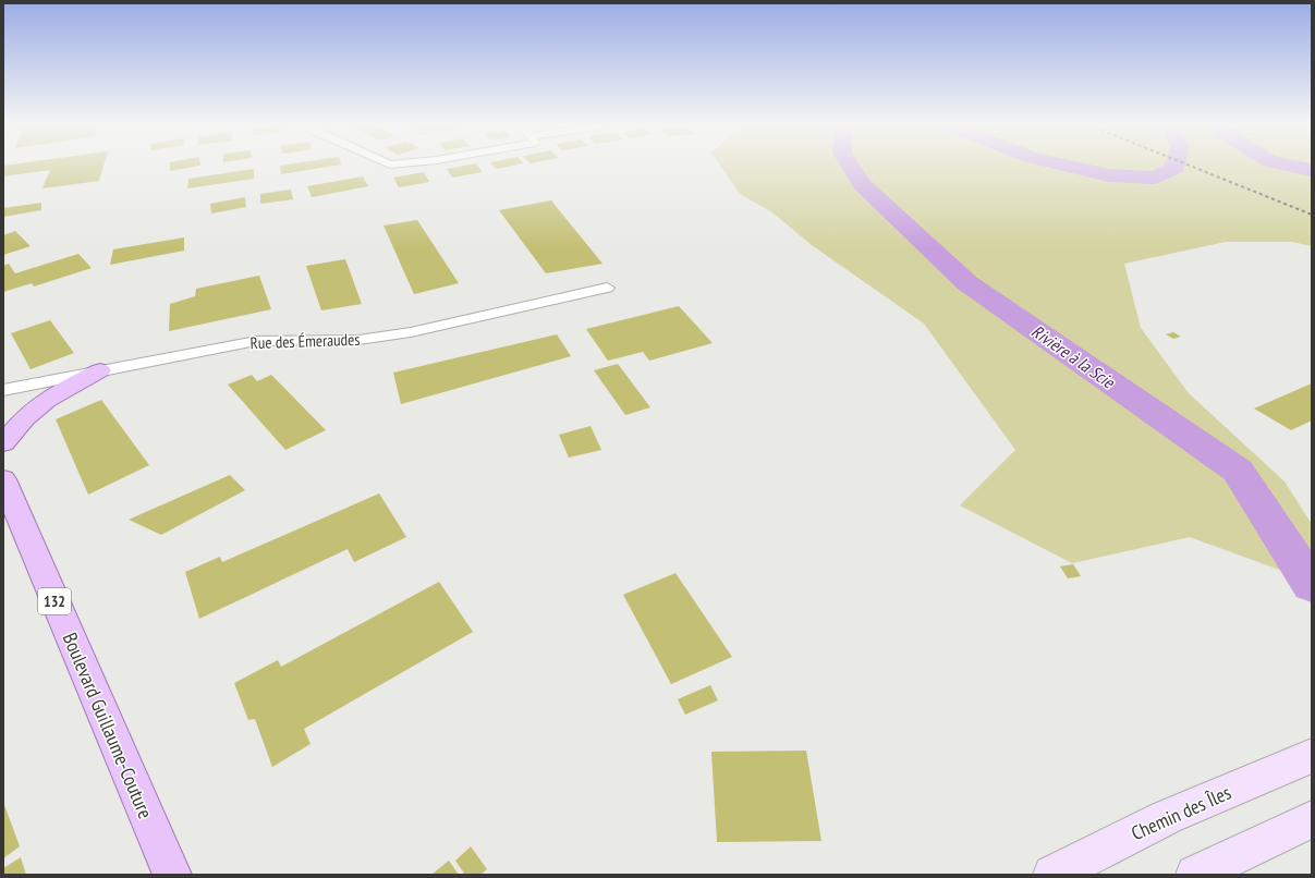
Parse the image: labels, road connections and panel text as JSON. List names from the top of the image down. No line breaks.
{"streets":{"main road":["132","Boulevard Guillaume-Couture","Chemin des Îles"],"street":["Rue des Émeraudes"]},"water":["Rivière à la Scie"]}
